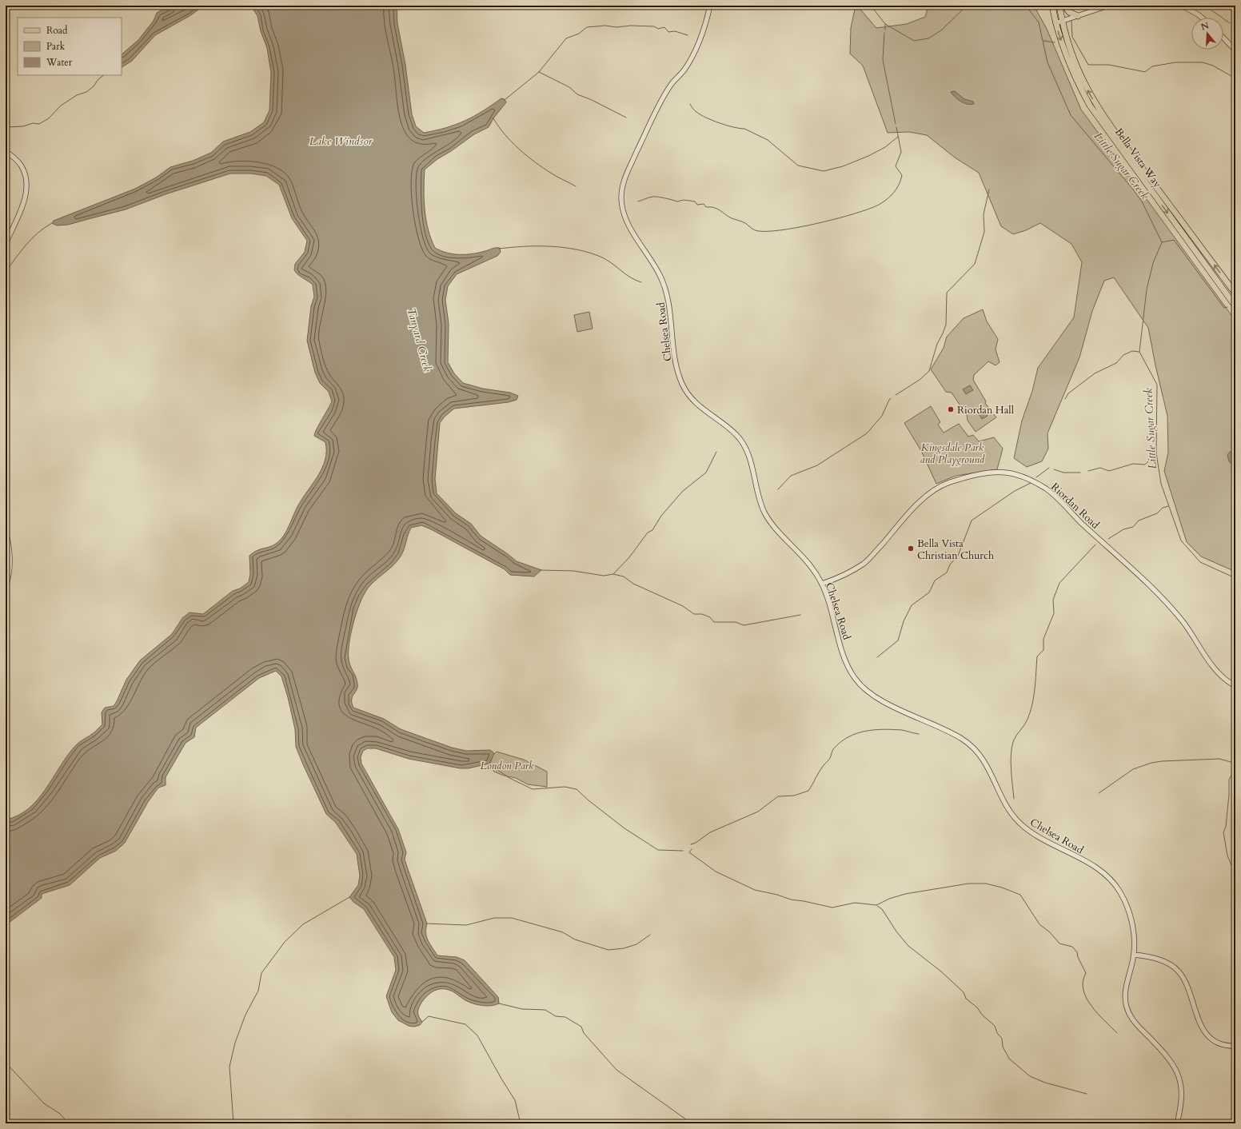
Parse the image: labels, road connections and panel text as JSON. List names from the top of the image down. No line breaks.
{"streets":{"main road":["Bella Vista Way"],"street":["Chelsea Road","Riordan Road"]},"crossings":[["Chelsea Road","Riordan Road"]],"water":["Lake Windsor","Little Sugar Creek","Tanyard Creek"],"parks":["Kingsdale Park and Playground","London Park"],"places":["Riordan Hall","Bella Vista Christian Church"],"legend":["Road","Park","Water"],"north":"top"}
